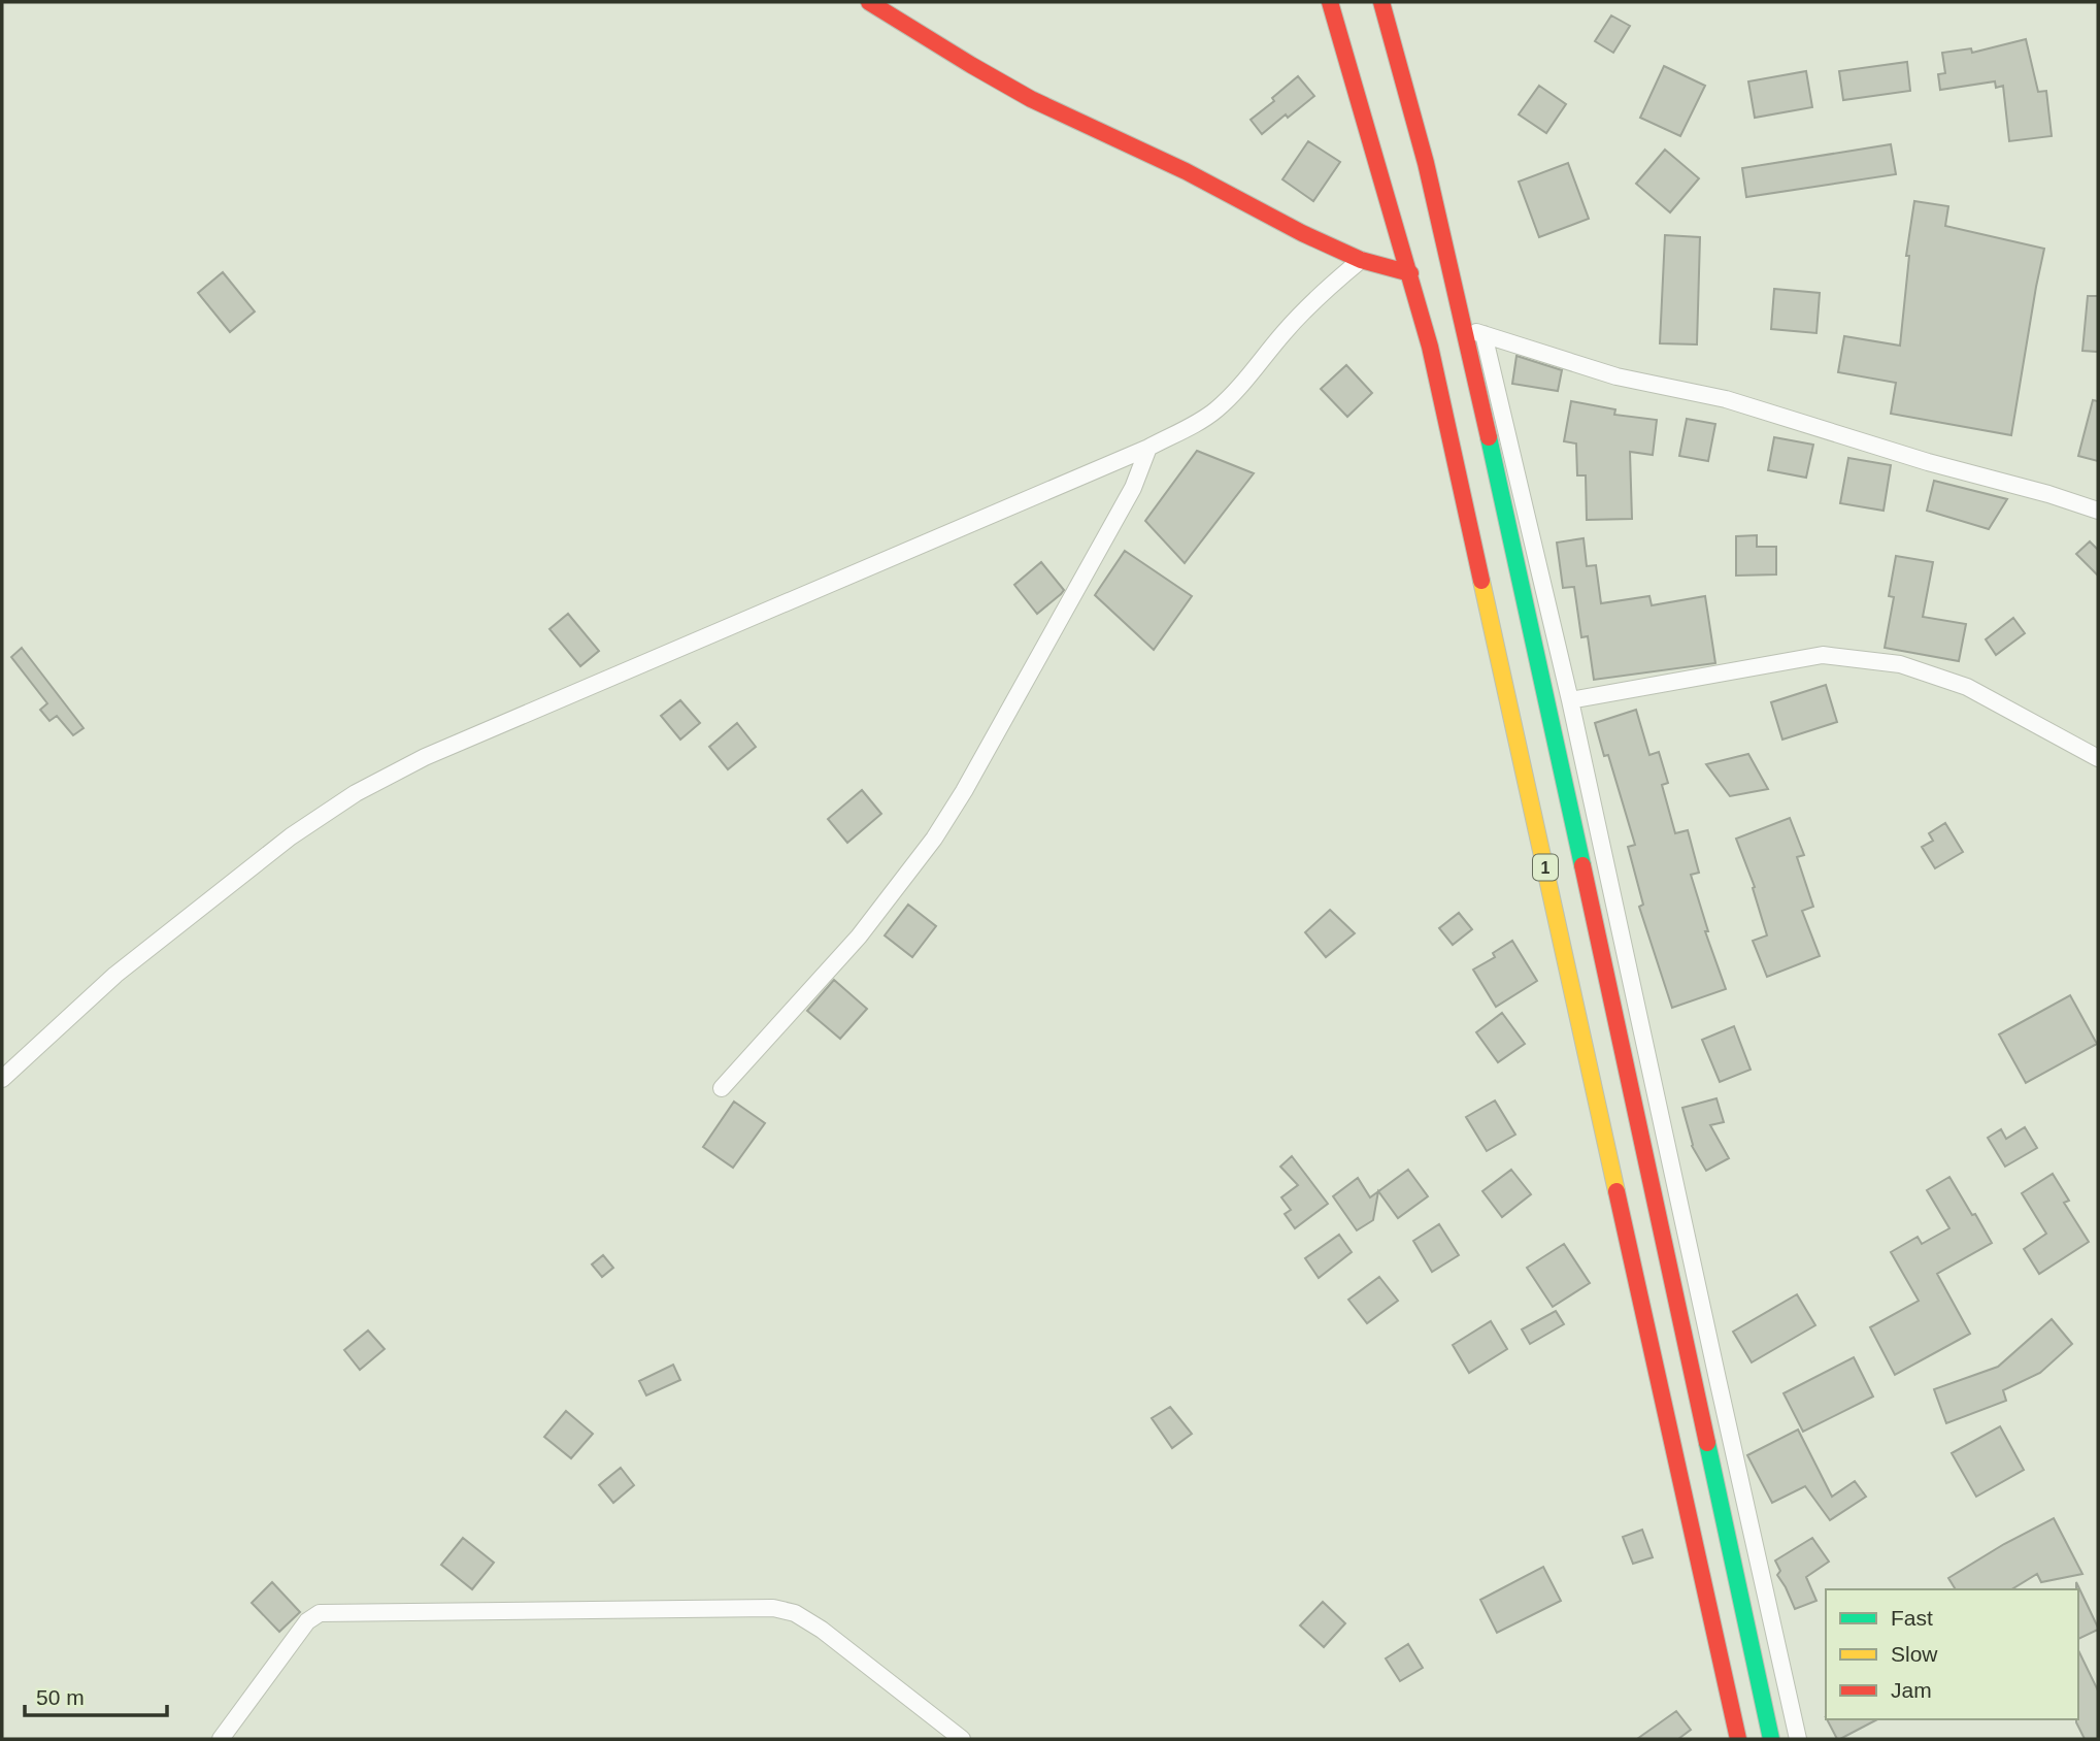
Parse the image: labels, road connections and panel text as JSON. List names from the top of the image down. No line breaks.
{"streets":{"main road":["1"]},"legend":["Fast","Slow","Jam"],"scale_bar":"50 m"}
